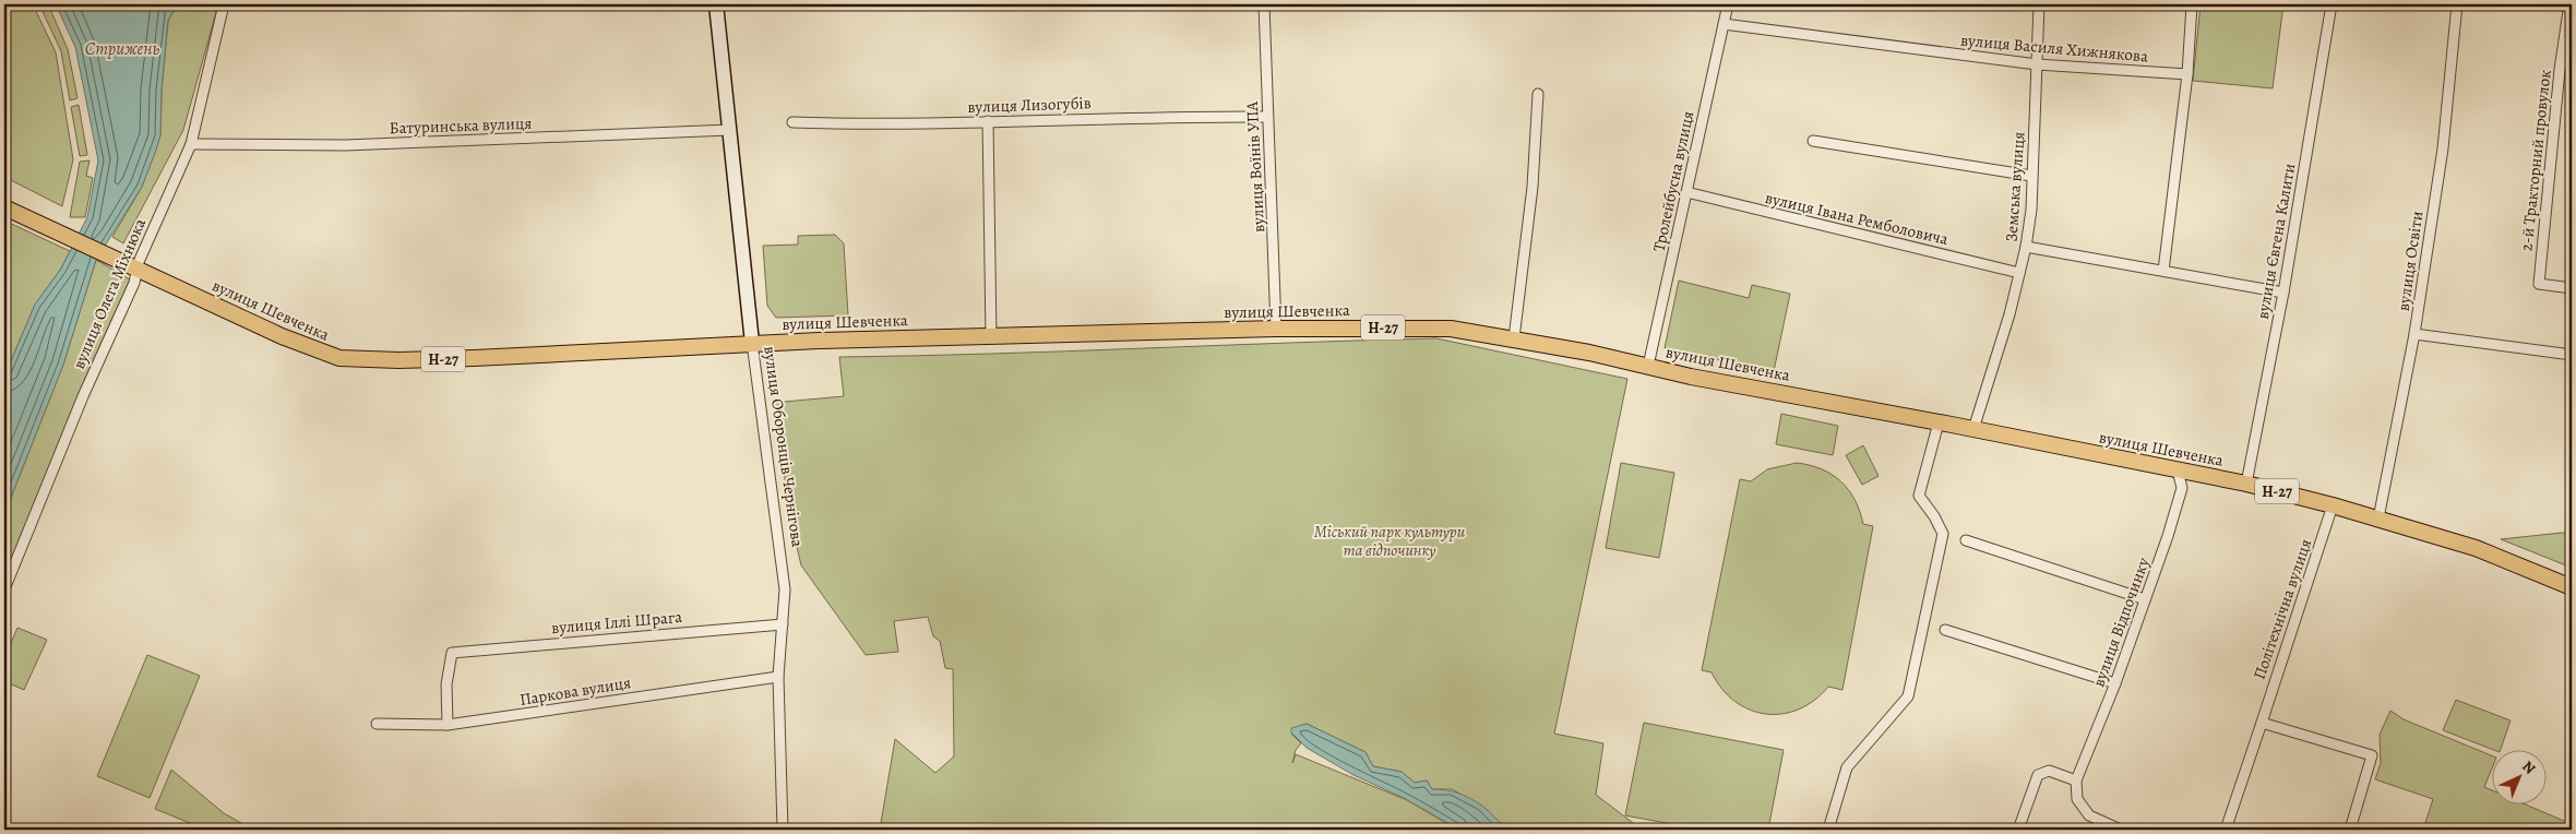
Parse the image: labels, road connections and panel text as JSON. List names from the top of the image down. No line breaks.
{"streets":{"main road":["вулиця Шевченка","Н-27","вулиця Оборонців Чернігова"],"street":["вулиця Василя Хижнякова","вулиця Лизогубів","Батуринська вулиця","2-й Тракторний провулок","вулиця Воїнів УПА","Тролейбусна вулиця","Земська вулиця","вулиця Івана Ремболовича","вулиця Євгена Калити","вулиця Освіти","вулиця Олега Міхнюка","Політехнічна вулиця","вулиця Іллі Шрага","вулиця Відпочинку","Паркова вулиця"]},"crossings":[["вулиця Василя Хижнякова","Тролейбусна вулиця"],["вулиця Василя Хижнякова","Земська вулиця"],["вулиця Лизогубів","вулиця Воїнів УПА"],["Батуринська вулиця","вулиця Олега Міхнюка"],["Батуринська вулиця","вулиця Оборонців Чернігова"],["вулиця Воїнів УПА","вулиця Шевченка"],["Тролейбусна вулиця","вулиця Івана Ремболовича"],["Тролейбусна вулиця","вулиця Шевченка"],["Земська вулиця","вулиця Івана Ремболовича"],["Земська вулиця","вулиця Шевченка"],["вулиця Євгена Калити","вулиця Шевченка"],["вулиця Освіти","вулиця Шевченка"],["вулиця Олега Міхнюка","вулиця Шевченка"],["вулиця Шевченка","вулиця Оборонців Чернігова"],["вулиця Шевченка","Політехнічна вулиця"],["вулиця Шевченка","вулиця Відпочинку"],["вулиця Оборонців Чернігова","вулиця Іллі Шрага"],["вулиця Оборонців Чернігова","Паркова вулиця"],["вулиця Іллі Шрага","Паркова вулиця"]],"water":["Стрижень"],"parks":["Міський парк культури та відпочинку"],"north":"top right"}
